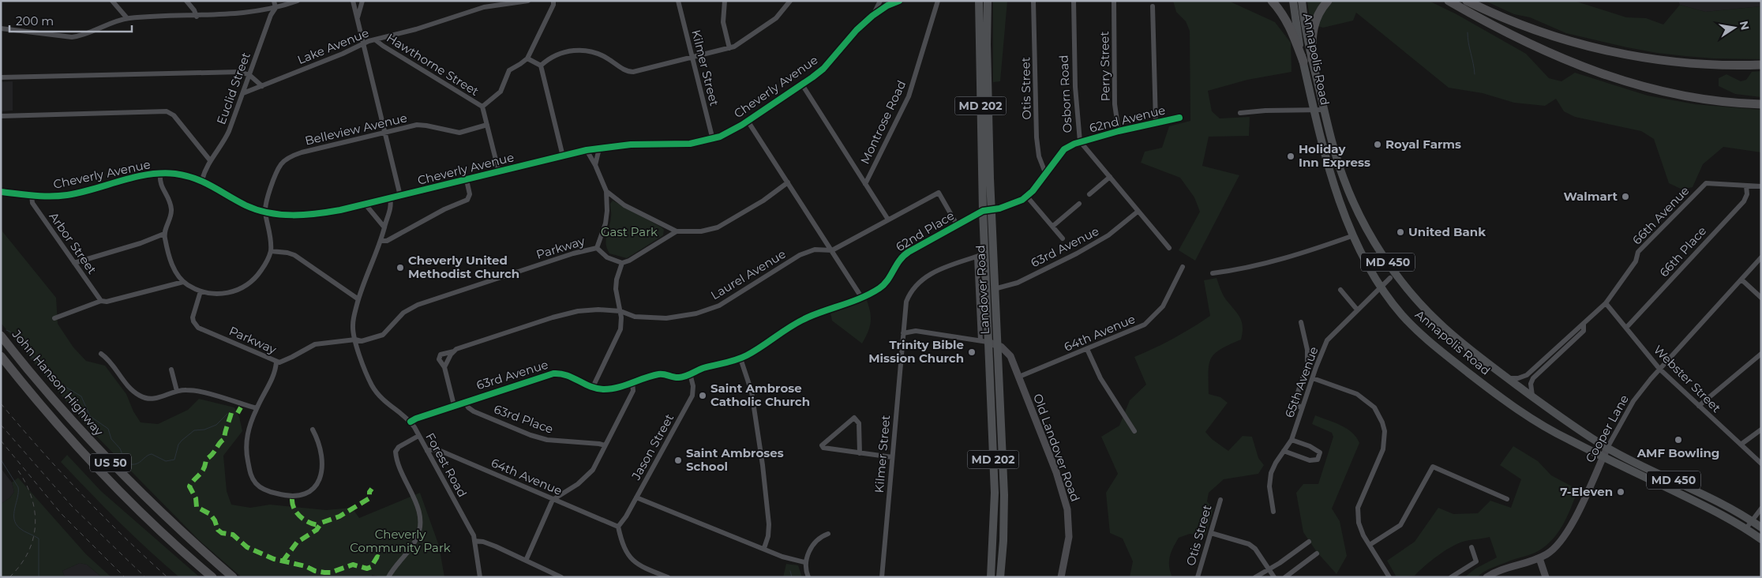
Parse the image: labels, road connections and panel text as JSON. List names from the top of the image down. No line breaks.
{"streets":{"highway":["John Hanson Highway","US 50"],"main road":["Annapolis Road","MD 202","MD 450","Landover Road"],"street":["Lake Avenue","Hawthorne Street","Perry Street","Kilmer Street","Cheverly Avenue","Euclid Street","Otis Street","Osborn Road","62nd Avenue","Montrose Road","Belleview Avenue","66th Avenue","62nd Place","Arbor Street","63rd Avenue","Parkway","66th Place","Laurel Avenue","64th Avenue","Webster Street","65th Avenue","63rd Place","Cooper Lane","Jason Street","Old Landover Road","Forest Road"]},"crossings":[["Lake Avenue","Hawthorne Street"],["Lake Avenue","Euclid Street"],["Annapolis Road","66th Avenue"],["Annapolis Road","65th Avenue"],["Annapolis Road","Cooper Lane"],["Hawthorne Street","Cheverly Avenue"],["Hawthorne Street","Belleview Avenue"],["Perry Street","62nd Avenue"],["Kilmer Street","Cheverly Avenue"],["Cheverly Avenue","Euclid Street"],["Cheverly Avenue","Belleview Avenue"],["Cheverly Avenue","Arbor Street"],["Cheverly Avenue","Forest Road"],["Otis Street","62nd Avenue"],["Osborn Road","62nd Avenue"],["Osborn Road","63rd Avenue"],["62nd Avenue","62nd Place"],["66th Avenue","66th Place"],["66th Avenue","Webster Street"],["62nd Place","63rd Avenue"],["62nd Place","Laurel Avenue"],["62nd Place","Landover Road"],["63rd Avenue","Landover Road"],["63rd Avenue","63rd Place"],["63rd Avenue","Jason Street"],["63rd Avenue","Forest Road"],["Parkway","Forest Road"],["66th Place","Webster Street"],["Landover Road","Old Landover Road"],["64th Avenue","Jason Street"],["64th Avenue","Old Landover Road"],["64th Avenue","Forest Road"],["Webster Street","Cooper Lane"]],"parks":["Gast Park","Cheverly Community Park"],"places":["Royal Farms","Holiday Inn Express","Walmart","United Bank","Cheverly United Methodist Church","Trinity Bible Mission Church","Saint Ambrose Catholic Church","AMF Bowling","Saint Ambroses School","7-Eleven"],"scale_bar":"200 m","north":"right"}
